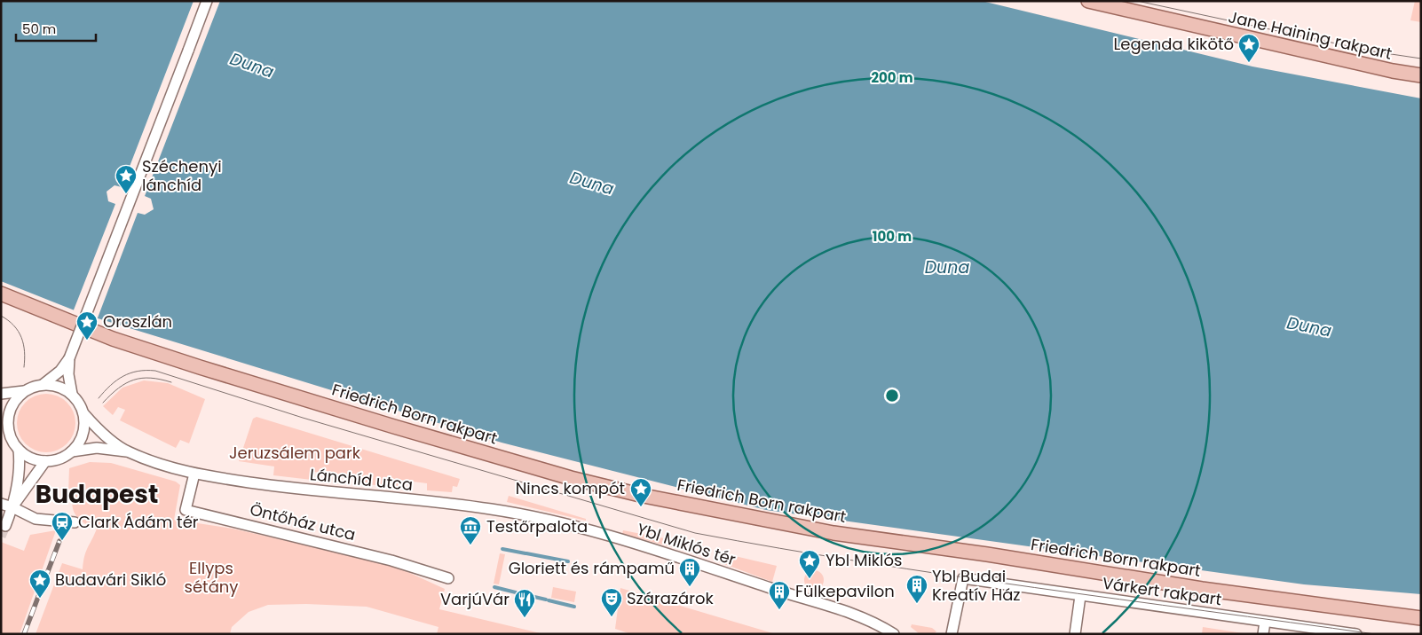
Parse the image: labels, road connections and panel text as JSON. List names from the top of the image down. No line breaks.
{"streets":{"main road":["Jane Haining rakpart","Friedrich Born rakpart"],"street":["Lánchíd utca","Öntőház utca","Ybl Miklós tér","Várkert rakpart"]},"crossings":[["Lánchíd utca","Öntőház utca"],["Lánchíd utca","Ybl Miklós tér"]],"districts":["Budapest"],"water":["Duna"],"parks":["Jeruzsálem park","Ellyps sétány"],"places":{"place":["Legenda kikötő","Széchenyi lánchíd","Oroszlán","Nincs kompót","Ybl Miklós","Budavári Sikló"],"station":["Clark Ádám tér"],"museum":["Testőrpalota"],"building":["Gloriett és rámpamű","Ybl Budai Kreatív Ház","Fülkepavilon"],"theatre":["Szárazárok"],"restaurant":["VarjúVár"]},"scale_bar":"50 m","rings":["200 m","100 m"]}
